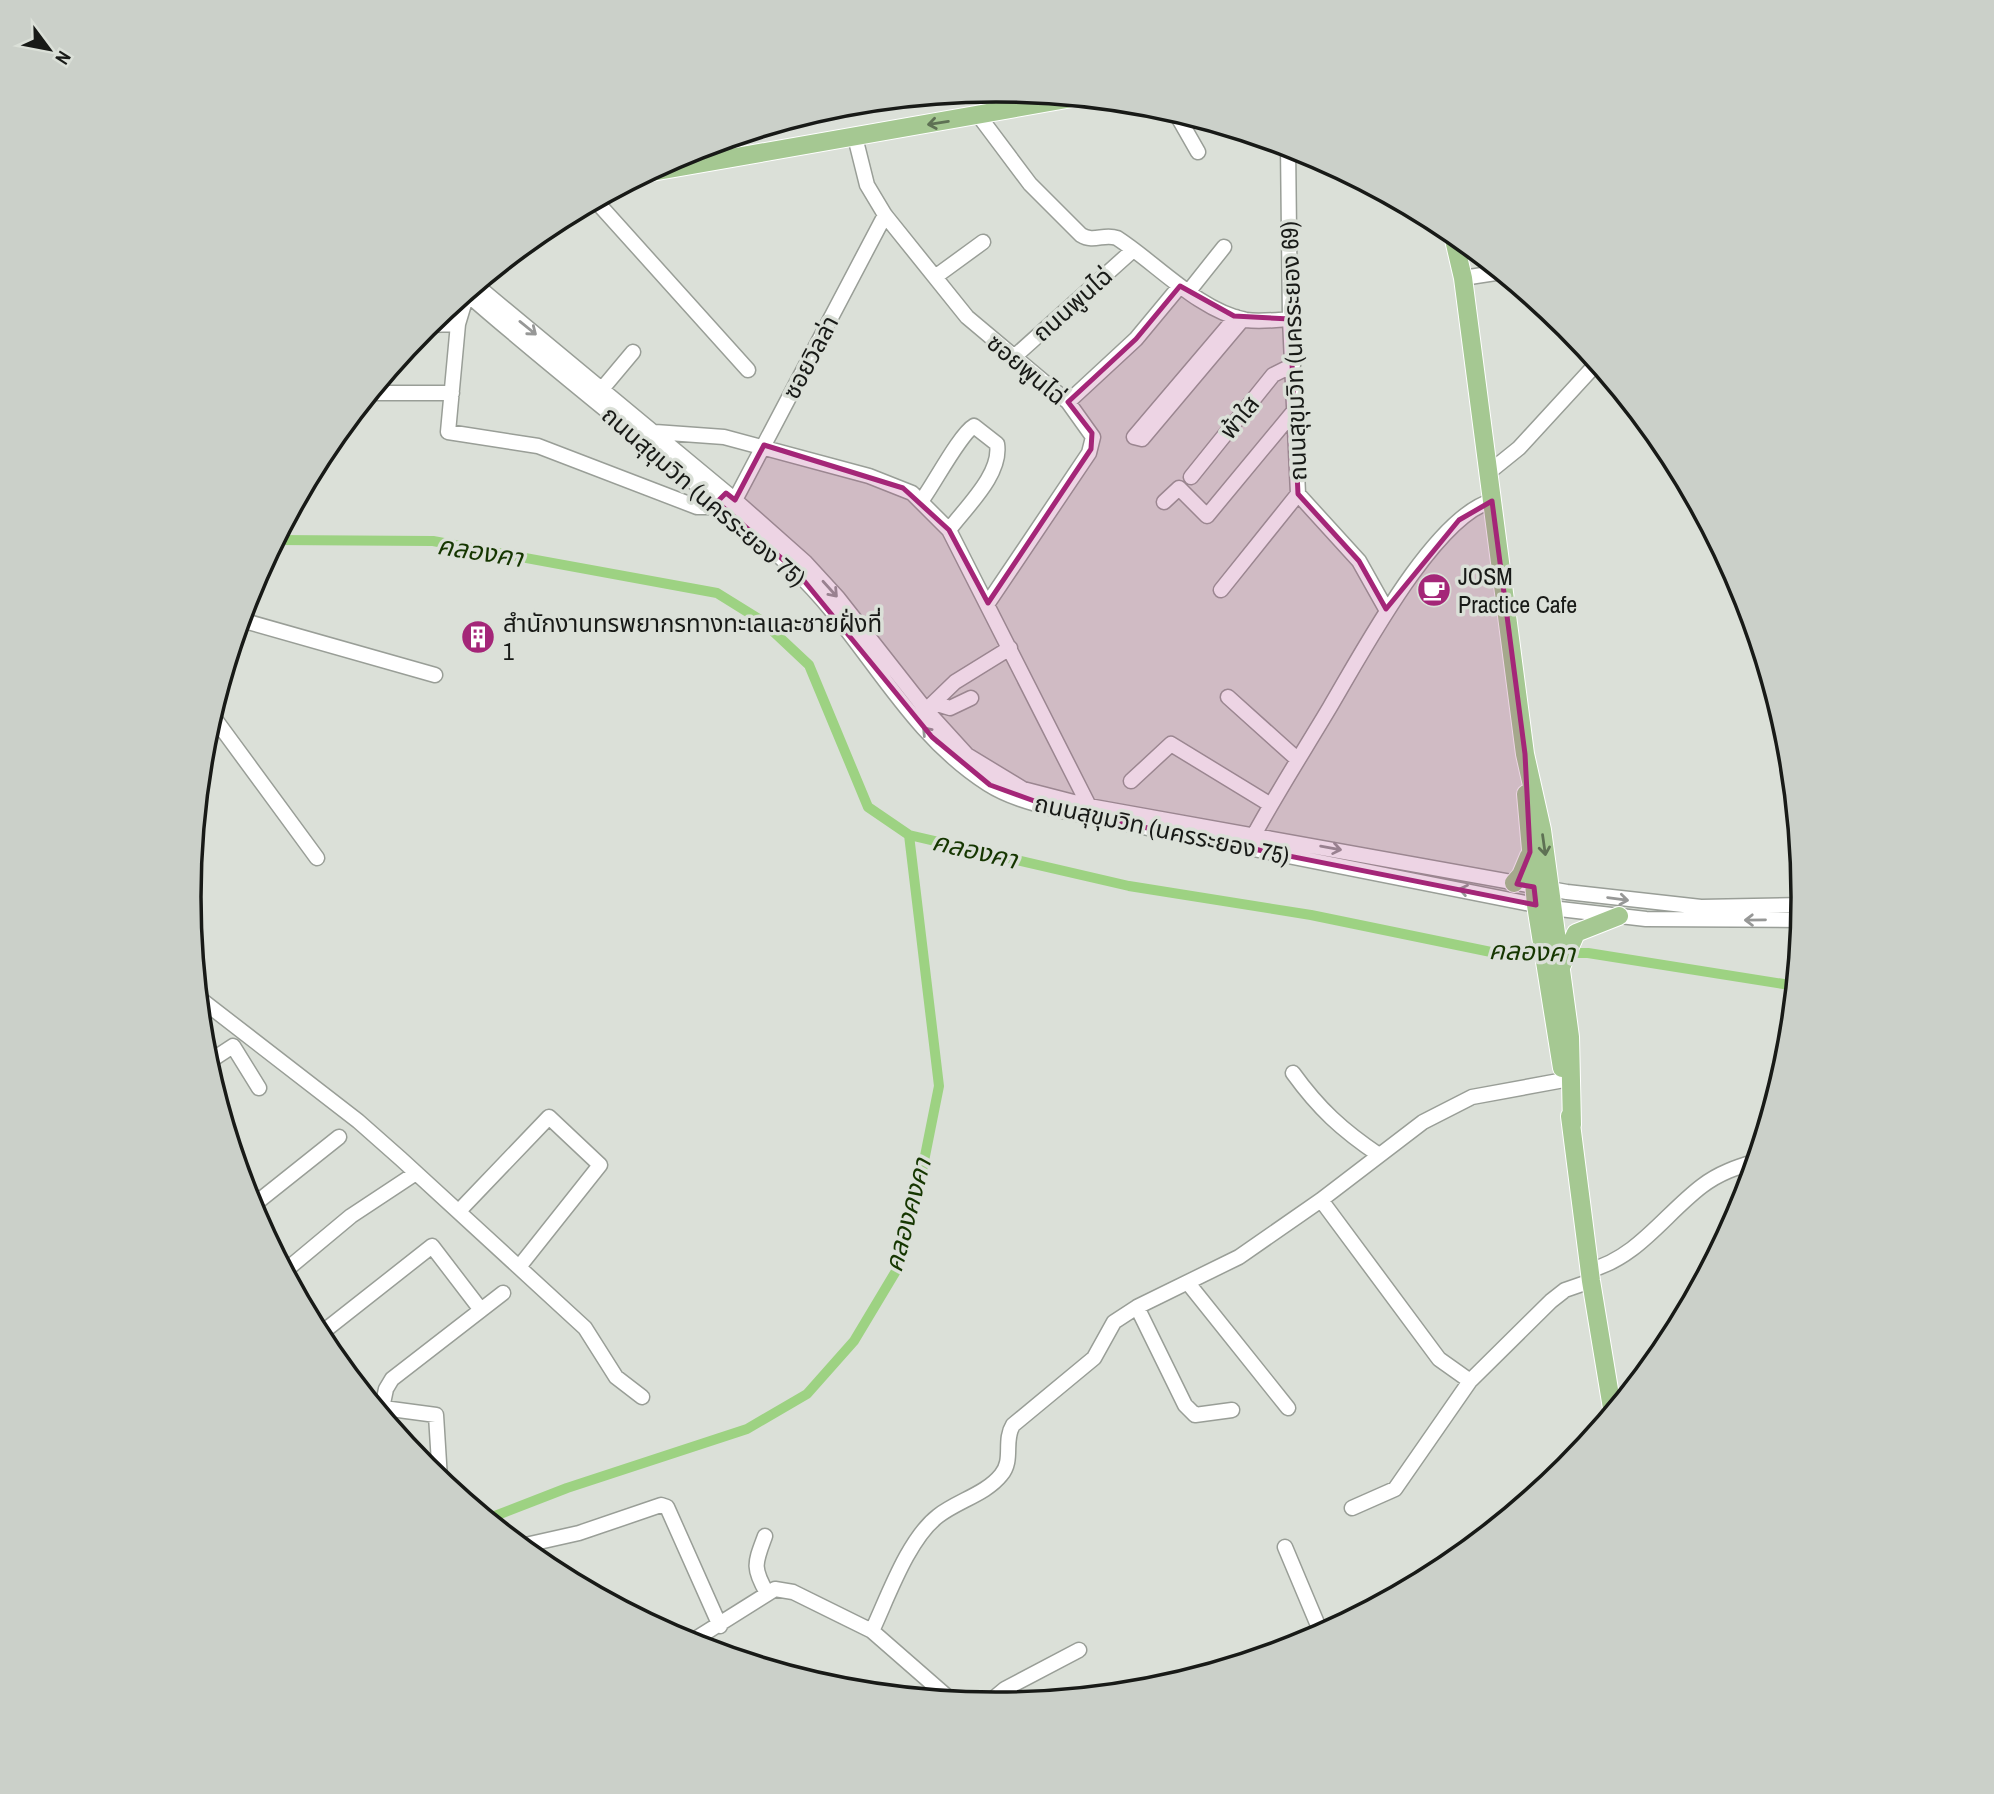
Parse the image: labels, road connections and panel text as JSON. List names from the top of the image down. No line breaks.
{"streets":{"street":["ถนนพูนไฉ่","ถนนสุขุมวิท (นครระยอง 69)","ซอยวิลล่า","ซอยพูนไฉ่","พ้าใส","ถนนสุขุมวิท (นครระยอง 75)"]},"crossings":[["ถนนพูนไฉ่","ซอยพูนไฉ่"],["ถนนสุขุมวิท (นครระยอง 69)","พ้าใส"],["ซอยวิลล่า","ซอยพูนไฉ่"],["ซอยวิลล่า","ถนนสุขุมวิท (นครระยอง 75)"]],"water":["คลองคา","คลองคงคา"],"places":{"cafe":["JOSM Practice Cafe"],"building":["สำนักงานทรพยากรทางทะเลและชายฝั่งที่ 1"]},"north":"bottom right"}
